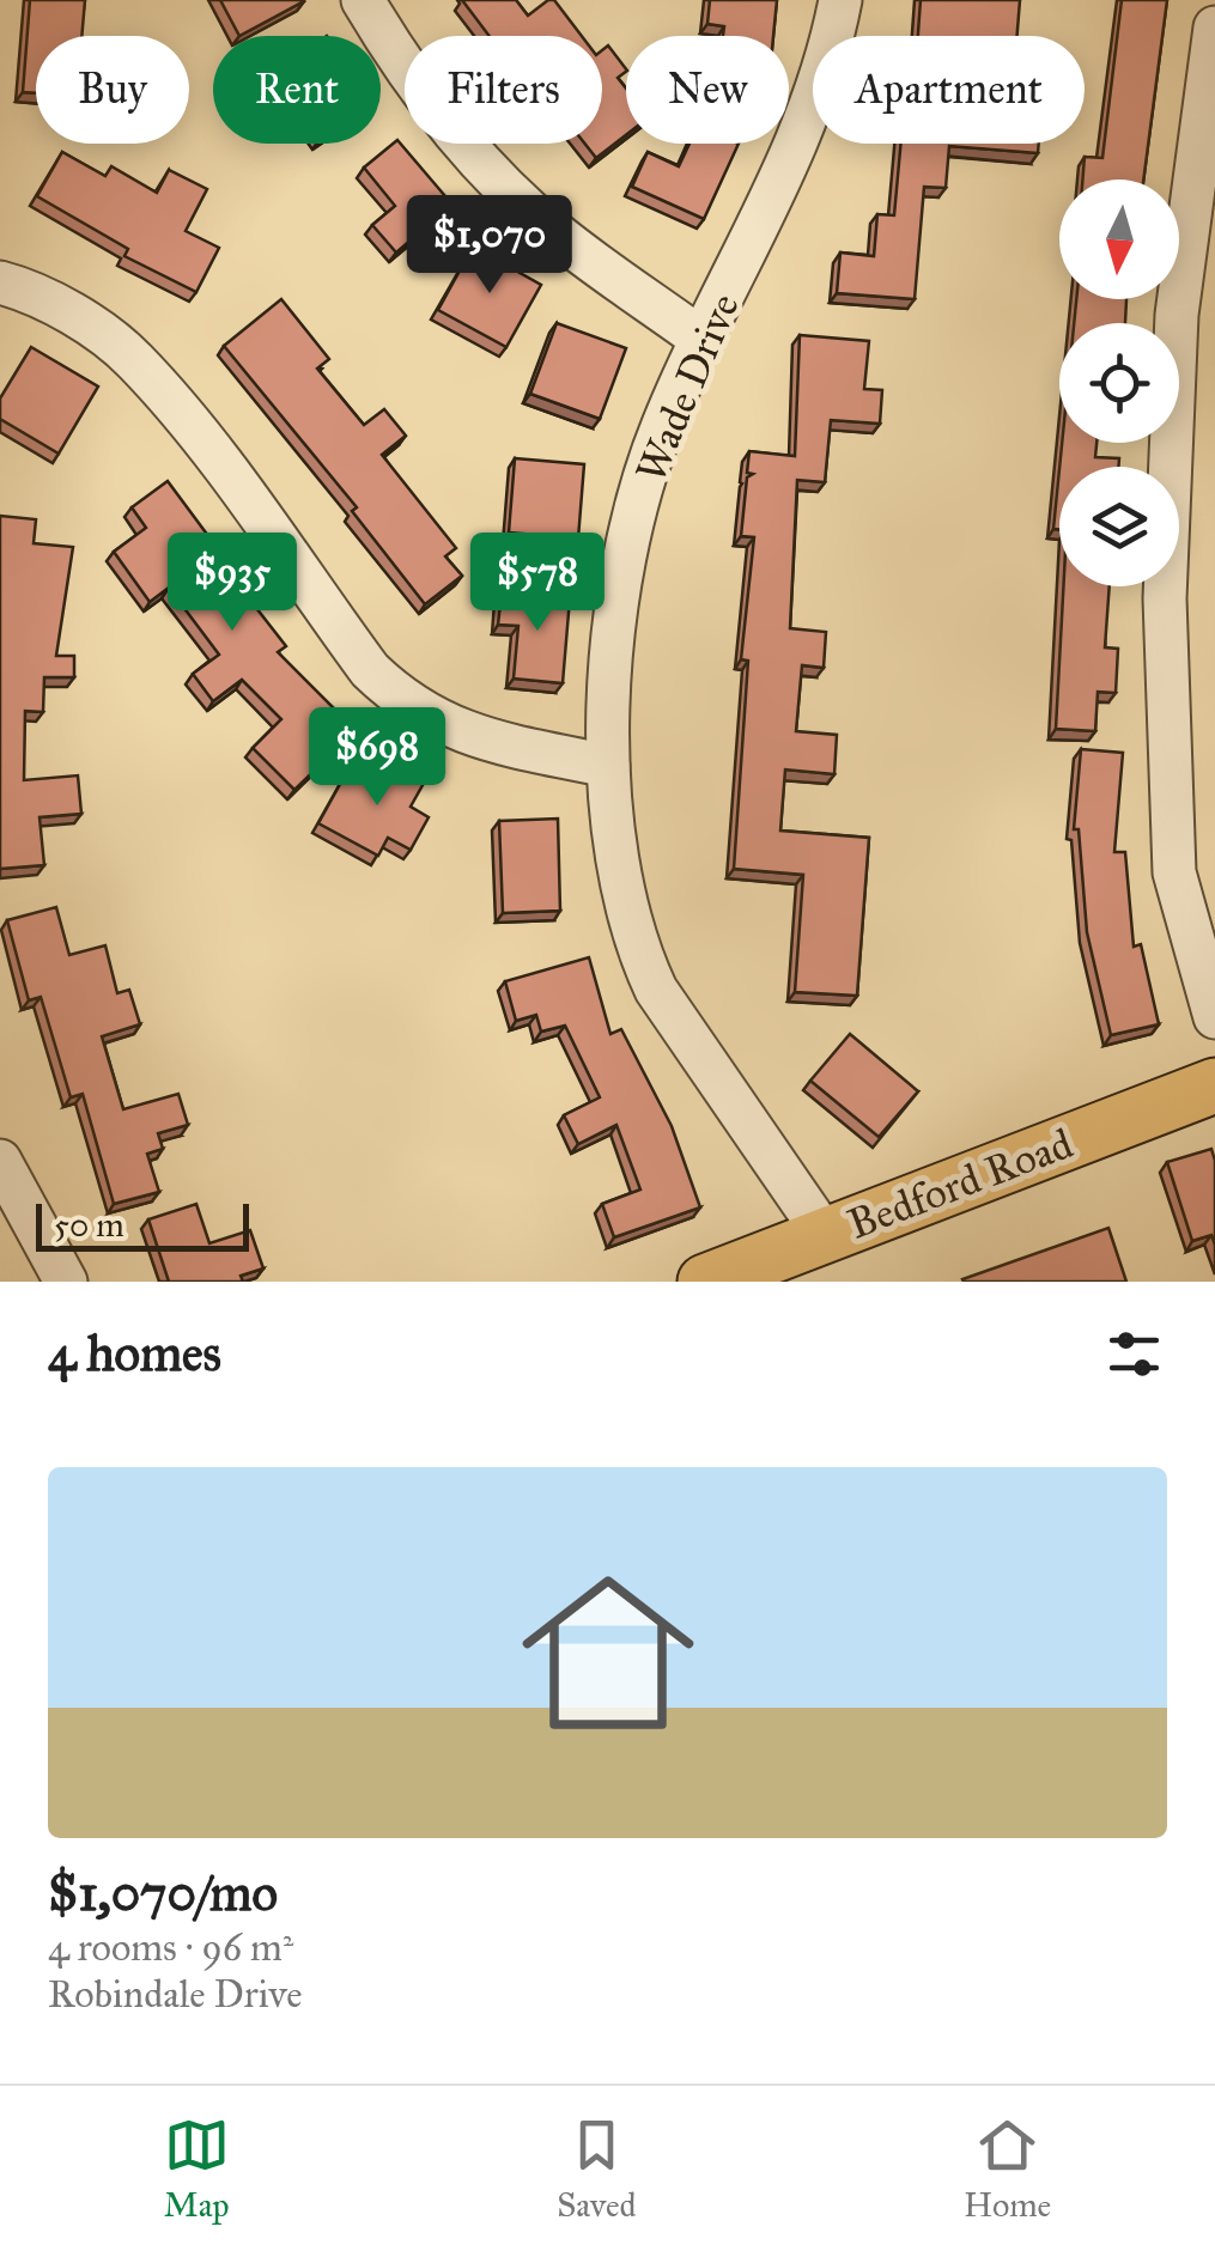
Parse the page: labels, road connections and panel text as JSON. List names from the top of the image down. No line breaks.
{"streets":{"main road":["Bedford Road"],"street":["Wade Drive"]},"crossings":[["Wade Drive","Bedford Road"]],"scale_bar":"50 m","north":"bottom","page":{"chip":["Buy","Rent","Filters","New","Apartment"],"price":["$1,070","$935","$578","$698"],"scale":"50 m","heading":"4 homes","list":[{"name":"$1,070/mo","note":"4 rooms · 96 m² · Robindale Drive"}],"tabs":["Map","Saved","Home"]}}
